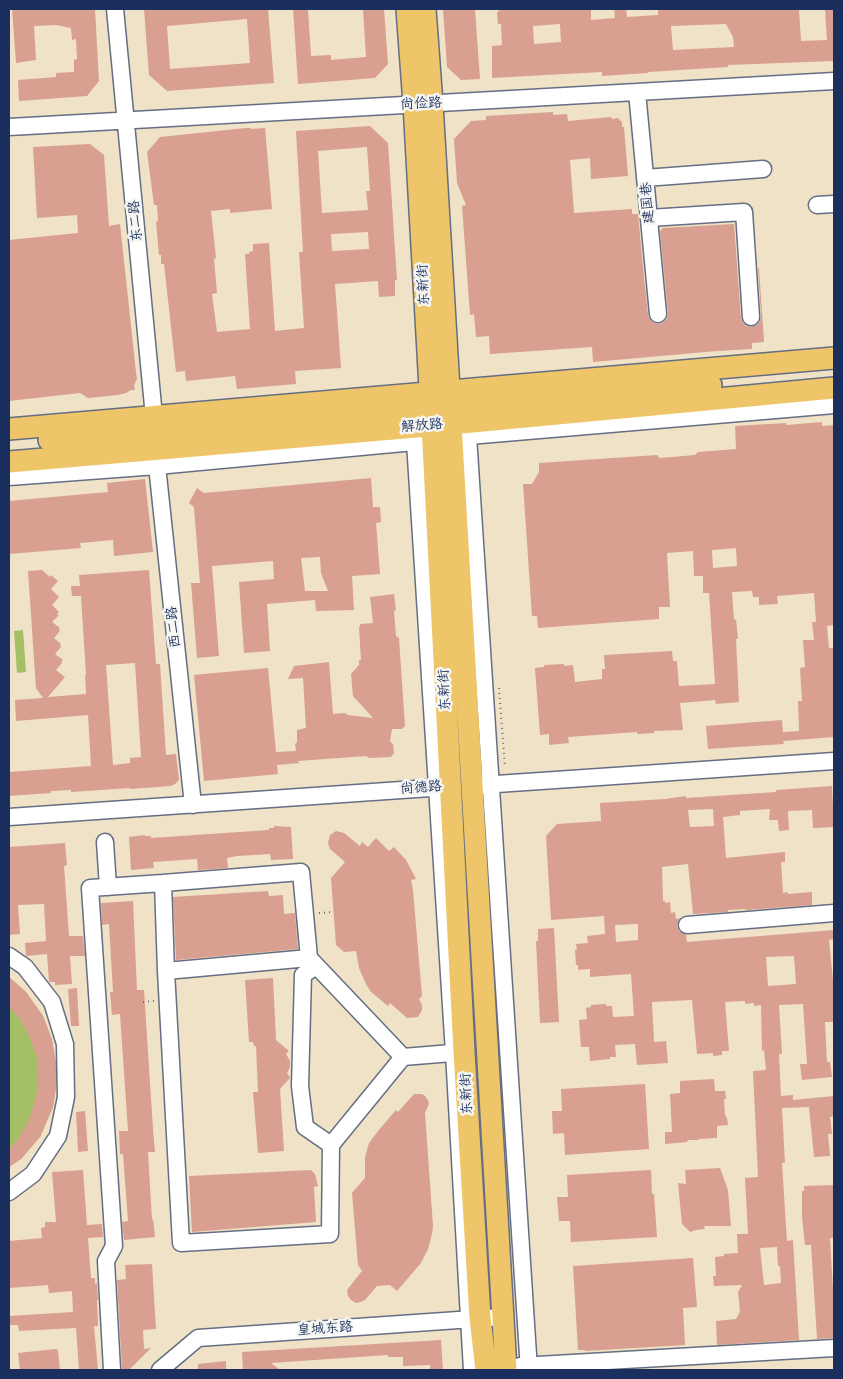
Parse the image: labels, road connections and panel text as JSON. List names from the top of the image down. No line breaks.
{"streets":{"main road":["东新街","解放路"],"street":["尚俭路","建国巷","东二路","西二路","尚德路","皇城东路"]},"crossings":[["尚俭路","建国巷"],["尚俭路","东二路"],["尚俭路","东新街"],["东二路","解放路"],["东二路","西二路"],["东新街","解放路"],["东新街","尚德路"],["东新街","皇城东路"],["解放路","西二路"],["西二路","尚德路"]]}
